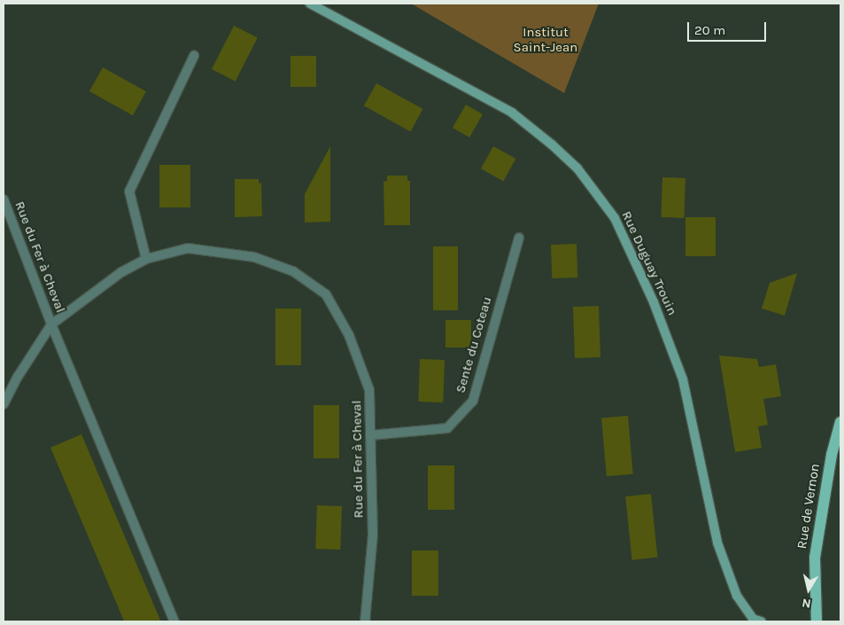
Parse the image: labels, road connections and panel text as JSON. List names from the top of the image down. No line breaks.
{"streets":{"main road":["Rue de Vernon"],"street":["Rue du Fer à Cheval","Rue Duguay Trouin","Sente du Coteau"]},"crossings":[["Rue du Fer à Cheval","Sente du Coteau"]],"parks":["Institut Saint-Jean"],"scale_bar":"20 m","north":"bottom"}
